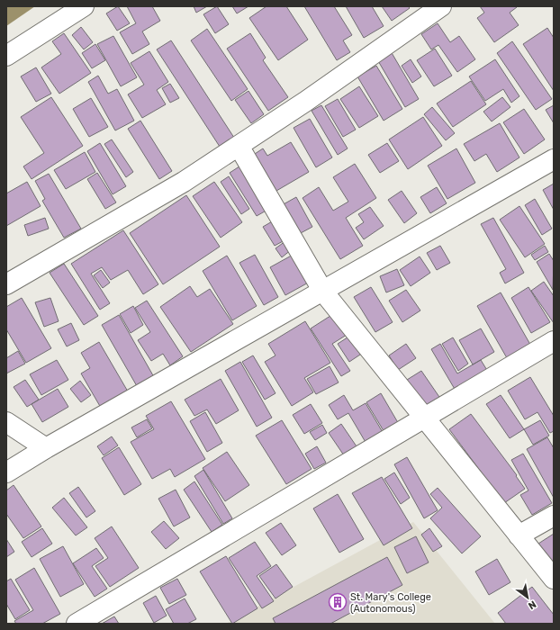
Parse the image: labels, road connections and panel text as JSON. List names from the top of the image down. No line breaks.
{"places":{"building":["St. Mary's College (Autonomous)"]},"north":"bottom right"}
